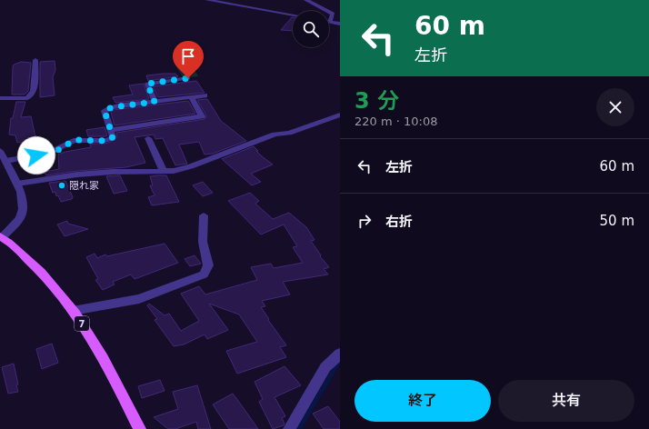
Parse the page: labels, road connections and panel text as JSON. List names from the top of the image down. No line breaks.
{"streets":{"main road":["7"]},"places":["隠れ家"],"page":{"turn":["60 m","左折"],"heading":["3 分","220 m · 10:08"],"list":[{"name":"左折","value":"60 m"},{"name":"右折","value":"50 m"}],"buttons":["終了","共有"]}}
